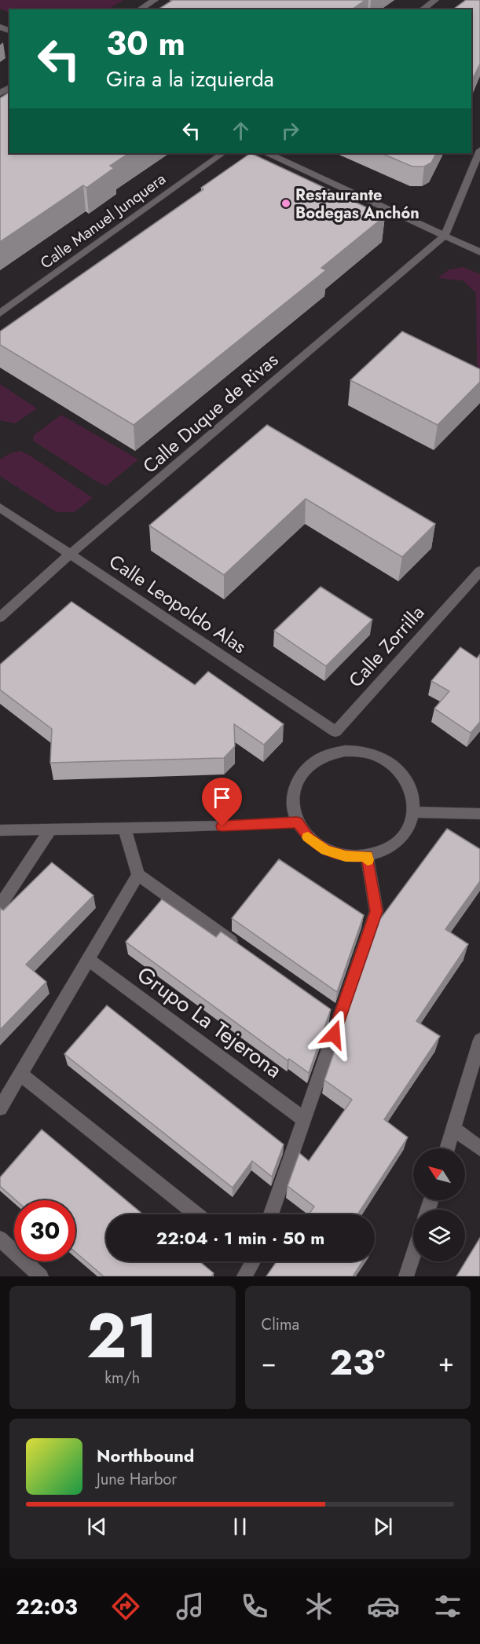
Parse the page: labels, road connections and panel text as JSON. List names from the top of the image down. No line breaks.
{"streets":{"street":["Calle Manuel Junquera","Calle Duque de Rivas","Calle Leopoldo Alas","Calle Zorrilla","Grupo La Tejerona"]},"crossings":[["Calle Duque de Rivas","Calle Leopoldo Alas"],["Calle Leopoldo Alas","Calle Zorrilla"]],"places":["Restaurante Bodegas Anchón"],"north":"top left","page":{"turn":["30 m","Gira a la izquierda"],"limit":"30","trip":"22:04 · 1 min · 50 m","tile":[["21","km/h"],"Clima"],"heat":["−","23°","+"],"song":["Northbound","June Harbor"],"tabs":"22:03"}}
